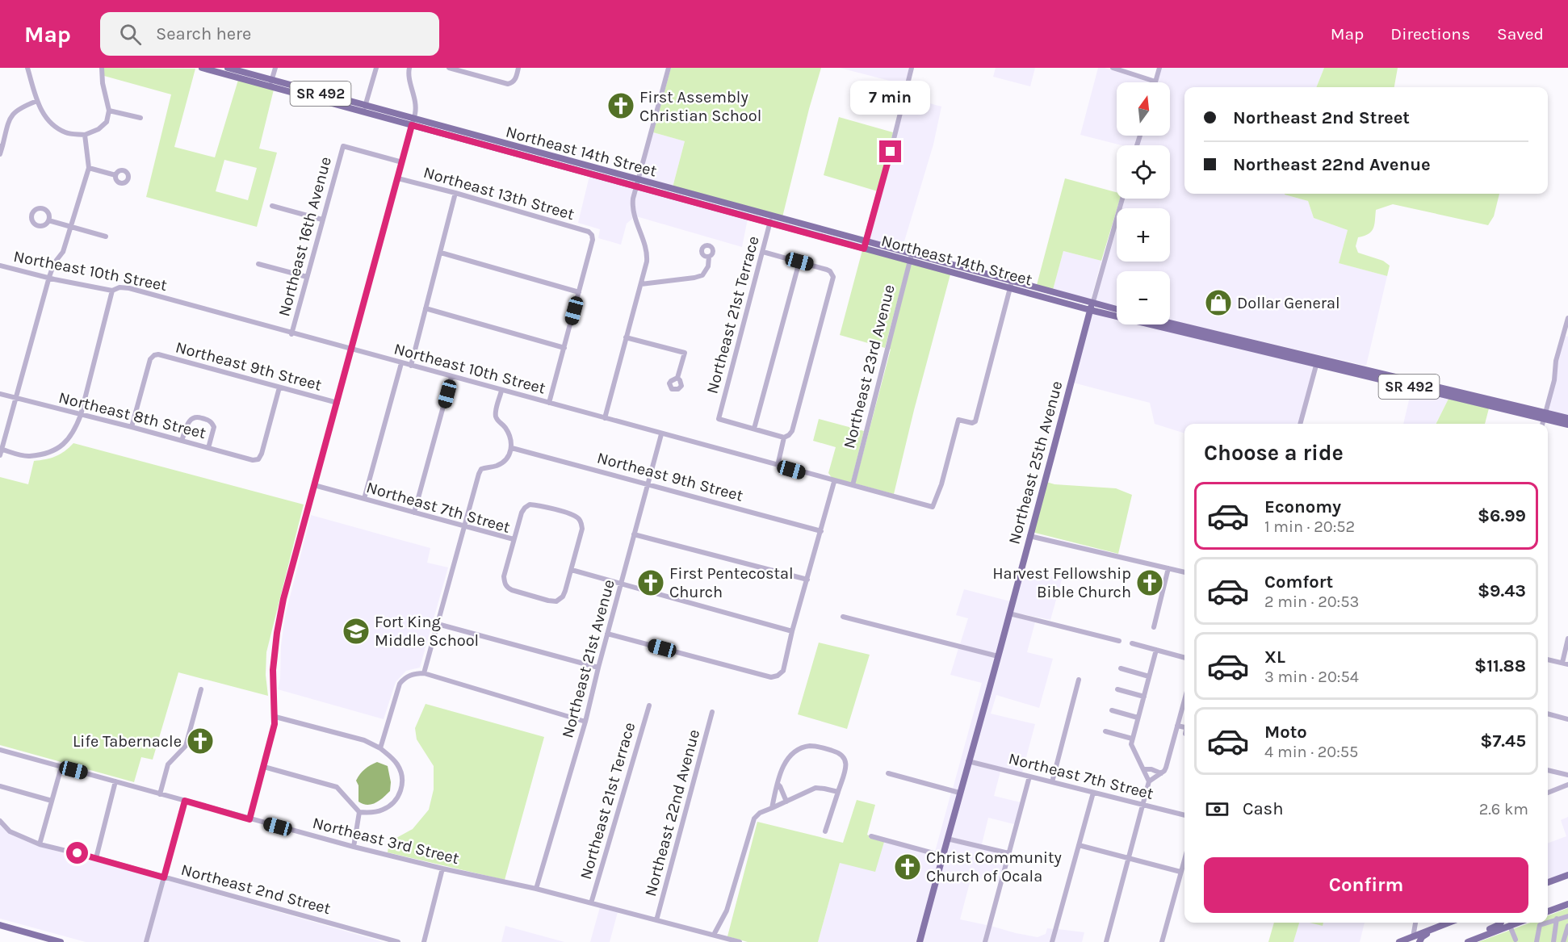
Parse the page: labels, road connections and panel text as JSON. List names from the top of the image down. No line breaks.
{"streets":{"main road":["SR 492","Northeast 14th Street","Northeast 25th Avenue"],"street":["Northeast 13th Street","Northeast 16th Avenue","Northeast 10th Street","Northeast 21st Terrace","Northeast 9th Street","Northeast 23rd Avenue","Northeast 8th Street","Northeast 7th Street","Northeast 21st Avenue","Northeast 22nd Avenue","Northeast 3rd Street","Northeast 2nd Street"]},"crossings":[["Northeast 14th Street","Northeast 10th Street"],["Northeast 14th Street","Northeast 21st Terrace"],["Northeast 14th Street","Northeast 23rd Avenue"],["Northeast 14th Street","Northeast 25th Avenue"],["Northeast 16th Avenue","Northeast 10th Street"],["Northeast 10th Street","Northeast 23rd Avenue"],["Northeast 10th Street","Northeast 21st Avenue"],["Northeast 21st Terrace","Northeast 3rd Street"],["Northeast 9th Street","Northeast 8th Street"],["Northeast 9th Street","Northeast 21st Avenue"],["Northeast 25th Avenue","Northeast 7th Street"],["Northeast 21st Avenue","Northeast 3rd Street"],["Northeast 22nd Avenue","Northeast 3rd Street"]],"places":{"church":["First Assembly Christian School","First Pentecostal Church","Harvest Fellowship Bible Church","Life Tabernacle","Christ Community Church of Ocala"],"shop":["Dollar General"],"school or university":["Fort King Middle School"]},"north":"top","page":{"header":"Map","search":"Search here","nav":["Map","Directions","Saved"],"bubble":"7 min","map_buttons":["+","−"],"banner":["Northeast 2nd Street","Northeast 22nd Avenue"],"heading":"Choose a ride","list":[{"name":"Economy","note":"1 min · 20:52","value":"$6.99"},{"name":"Comfort","note":"2 min · 20:53","value":"$9.43"},{"name":"XL","note":"3 min · 20:54","value":"$11.88"},{"name":"Moto","note":"4 min · 20:55","value":"$7.45"}],"pay":["Cash","2.6 km"],"buttons":"Confirm"}}
